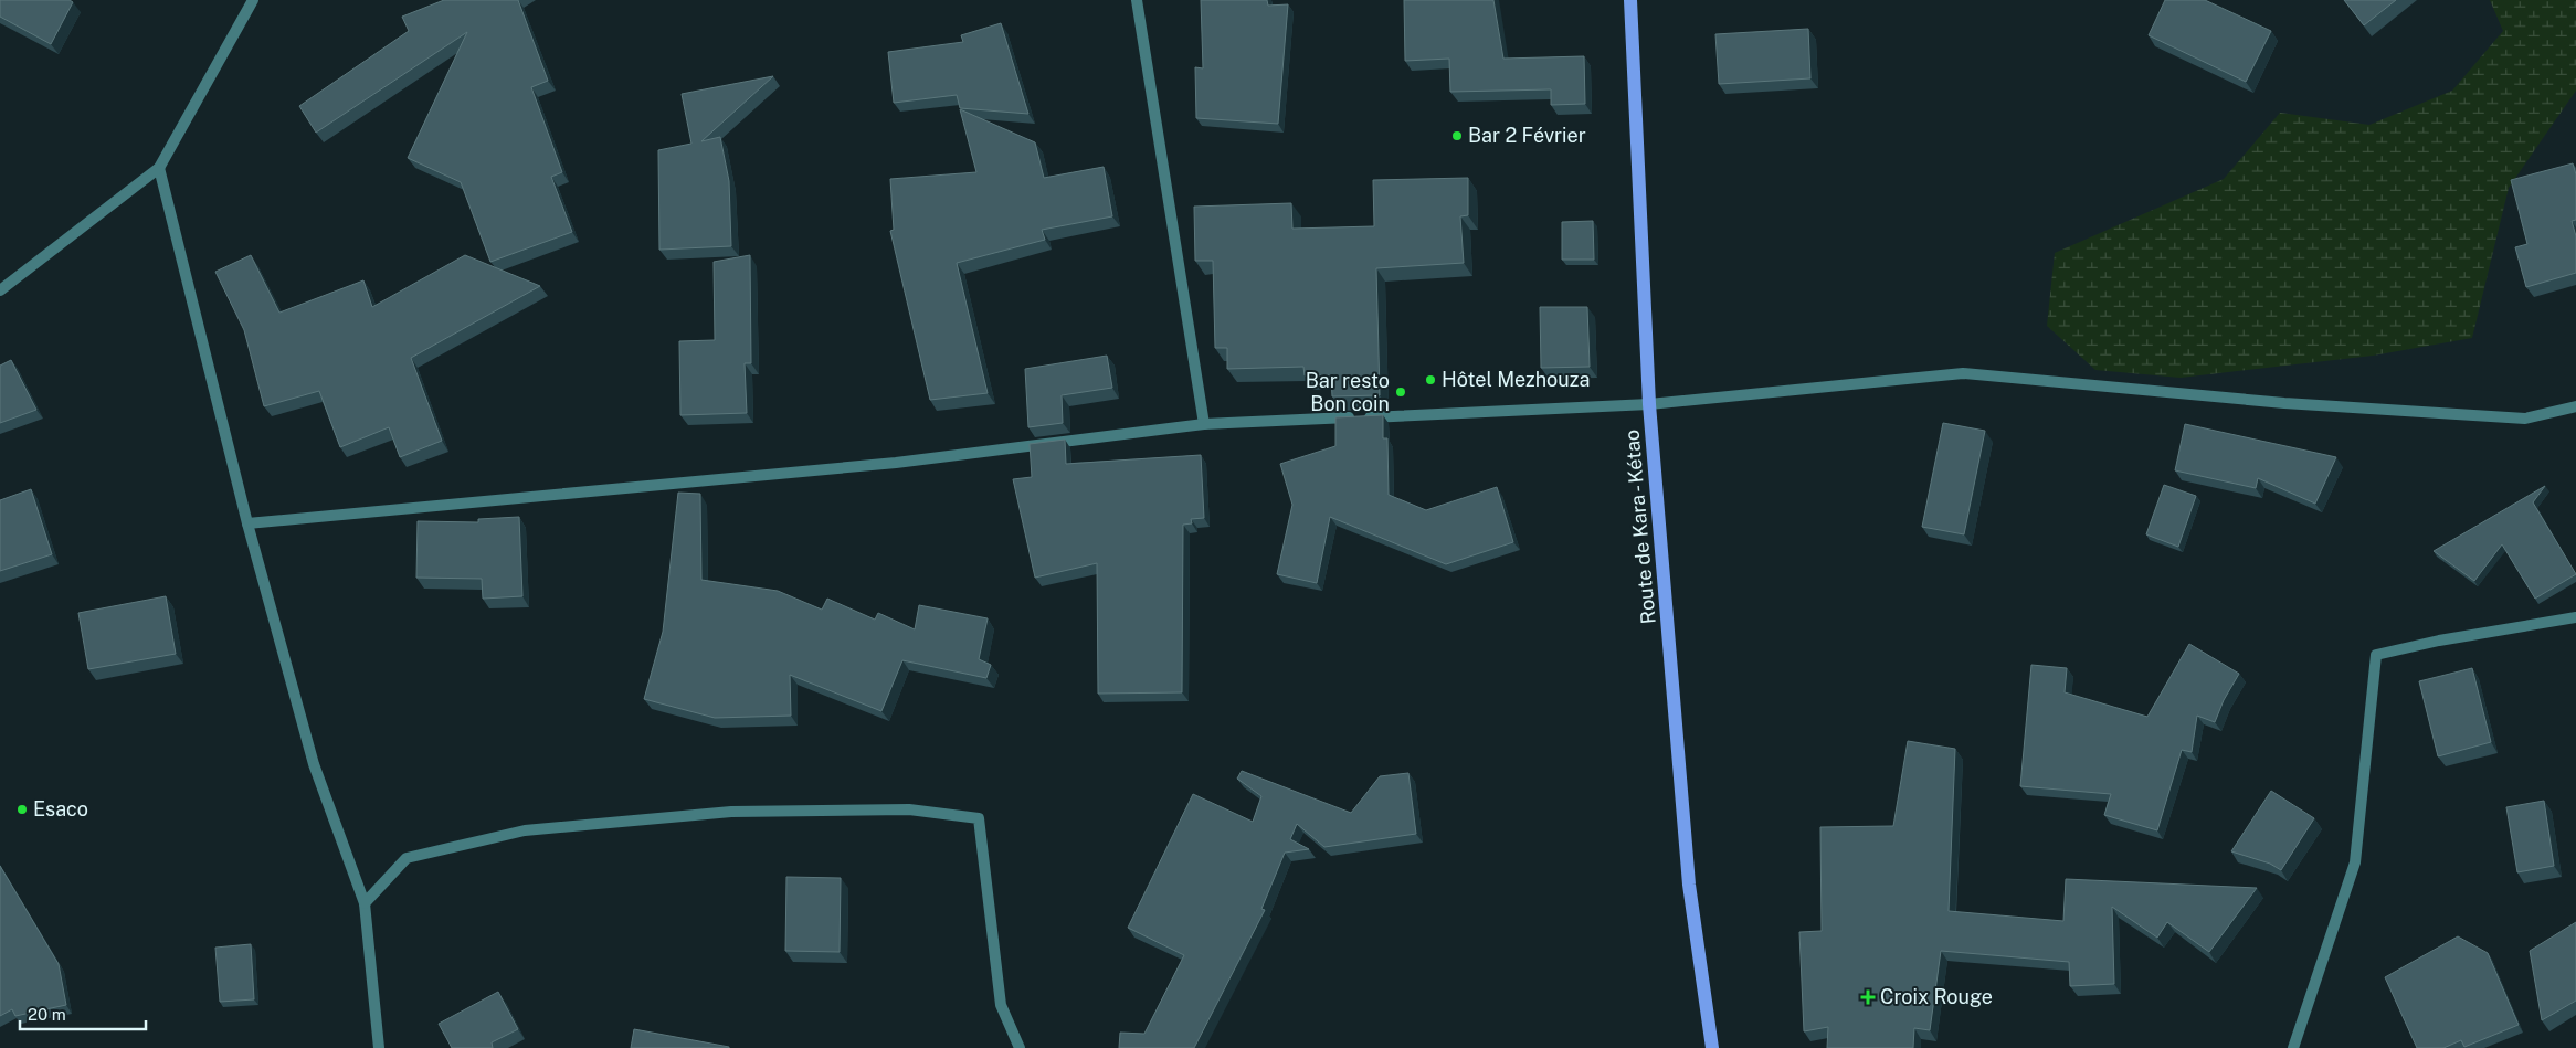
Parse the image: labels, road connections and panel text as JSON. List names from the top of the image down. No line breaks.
{"streets":{"main road":["Route de Kara - Kétao"]},"places":{"other":["Bar 2 Février","Hôtel Mezhouza","Bar resto Bon coin","Esaco"],"health":["Croix Rouge"]},"scale_bar":"20 m"}
